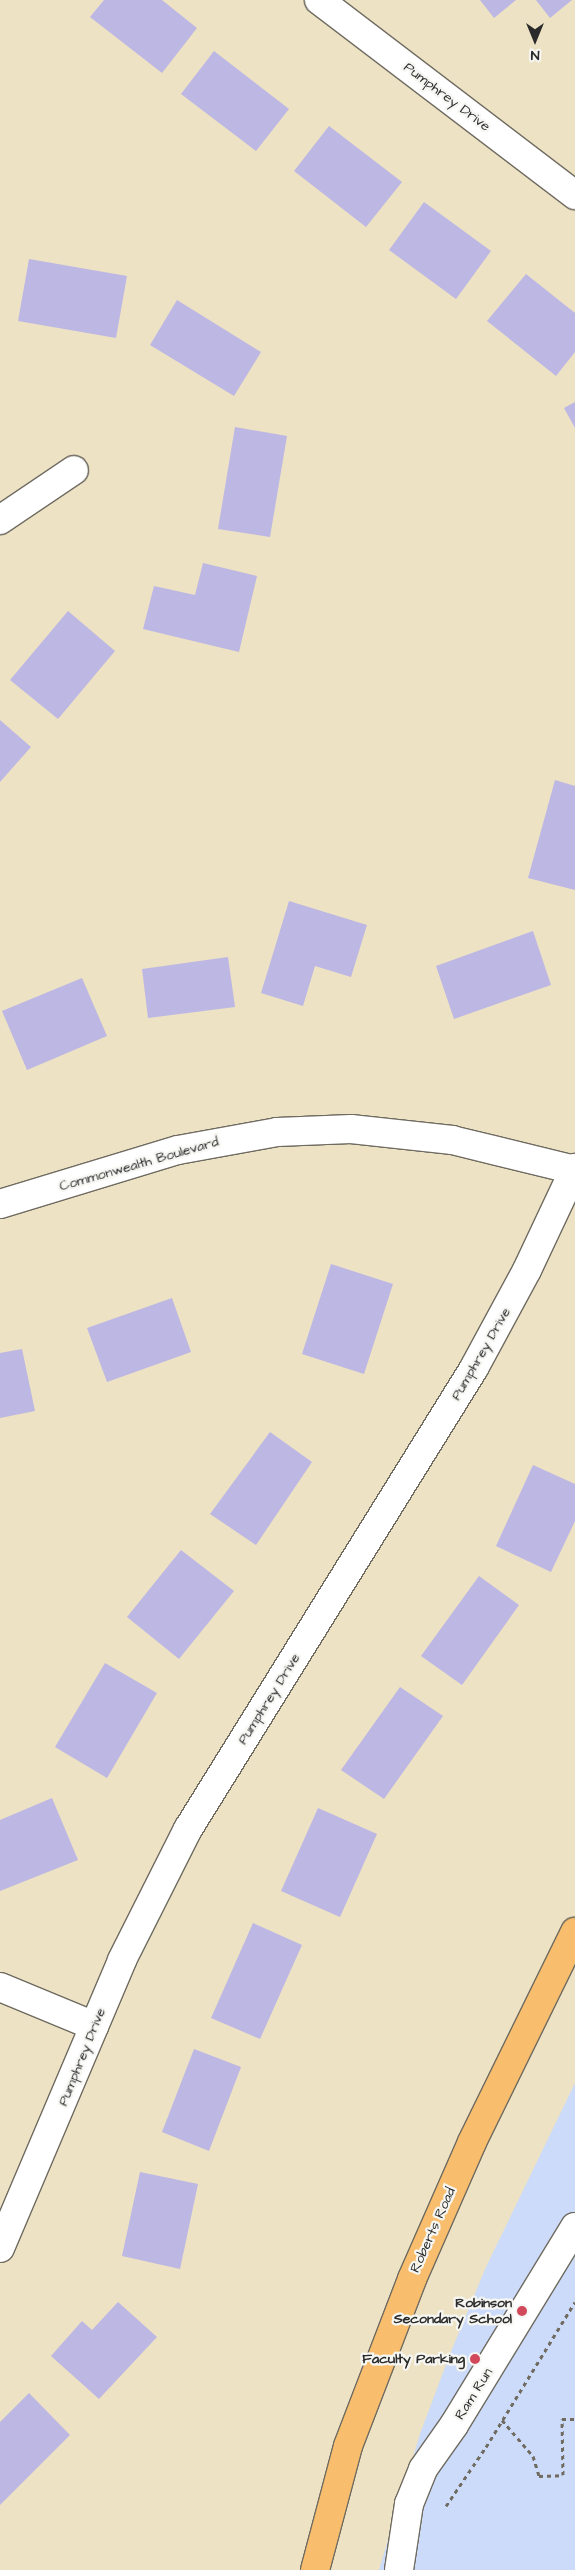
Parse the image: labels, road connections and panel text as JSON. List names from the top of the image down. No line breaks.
{"streets":{"main road":["Roberts Road"],"street":["Pumphrey Drive","Commonwealth Boulevard","Ram Run"]},"crossings":[["Pumphrey Drive","Commonwealth Boulevard"]],"places":["Robinson Secondary School","Faculty Parking"],"north":"bottom"}
